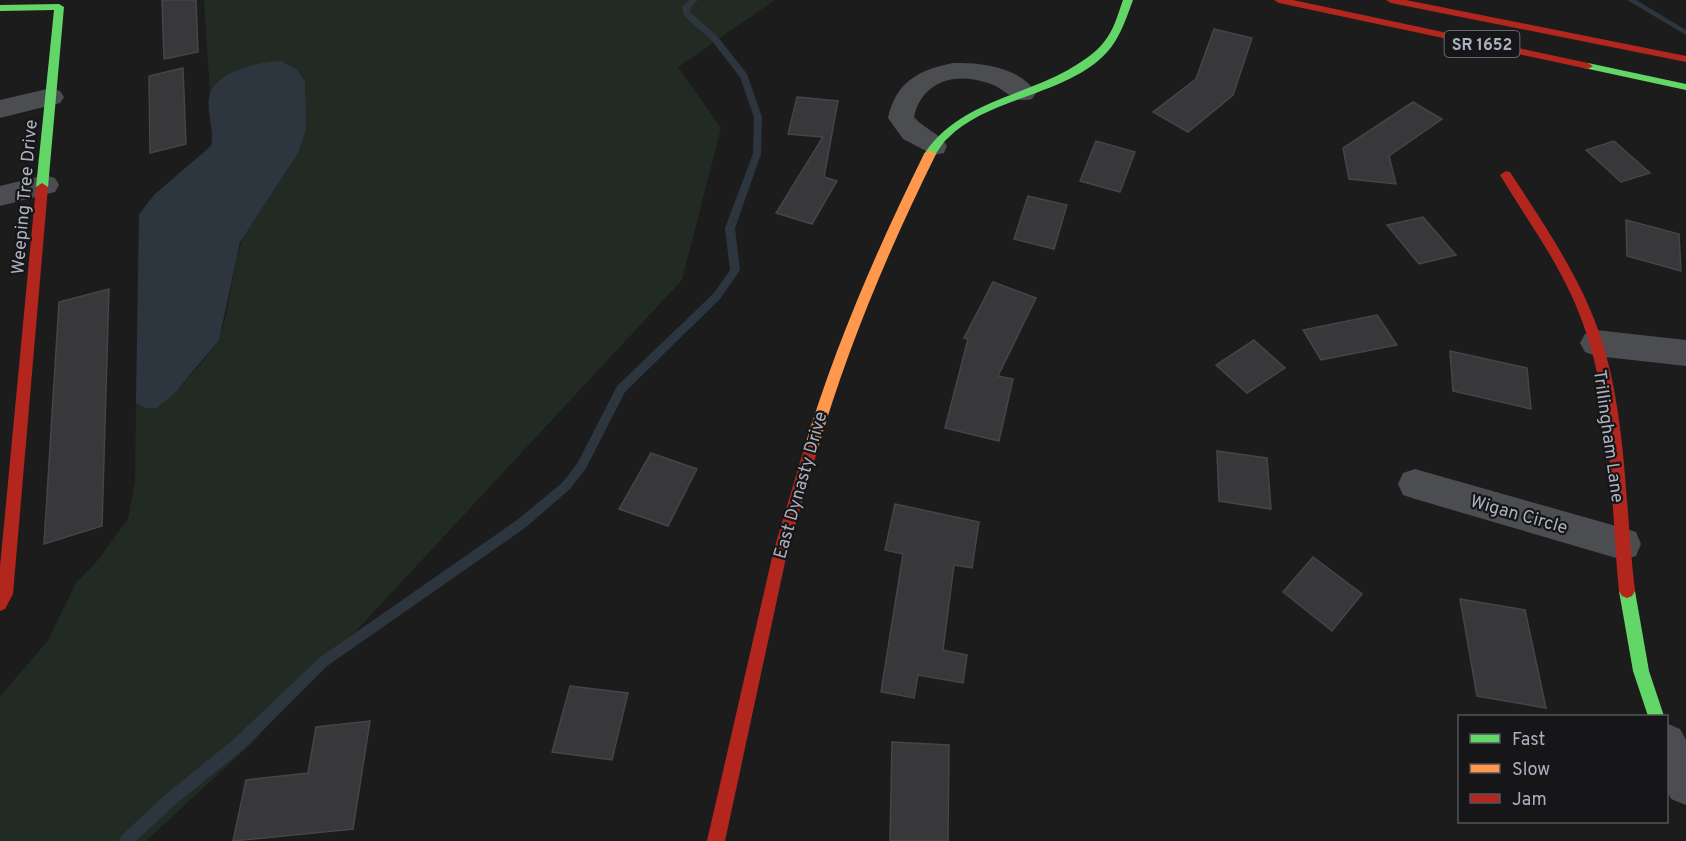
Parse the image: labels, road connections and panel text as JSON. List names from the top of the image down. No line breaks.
{"streets":{"street":["SR 1652","Weeping Tree Drive","Trillingham Lane","East Dynasty Drive","Wigan Circle"]},"crossings":[["Trillingham Lane","Wigan Circle"]],"legend":["Fast","Slow","Jam"]}
